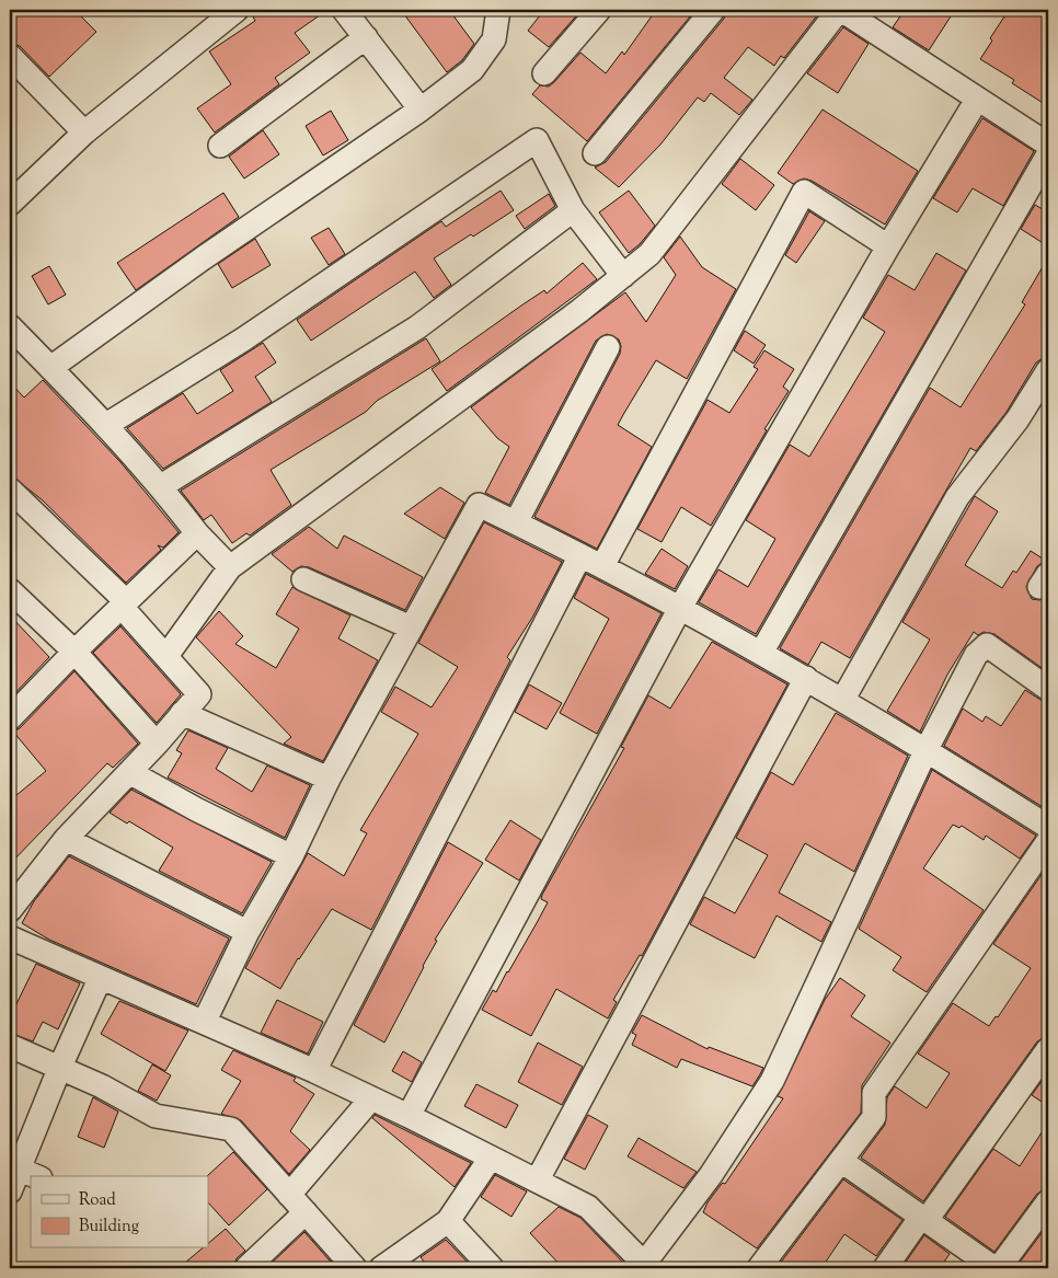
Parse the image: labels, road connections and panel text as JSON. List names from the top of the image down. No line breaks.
{"legend":["Road","Building"]}
